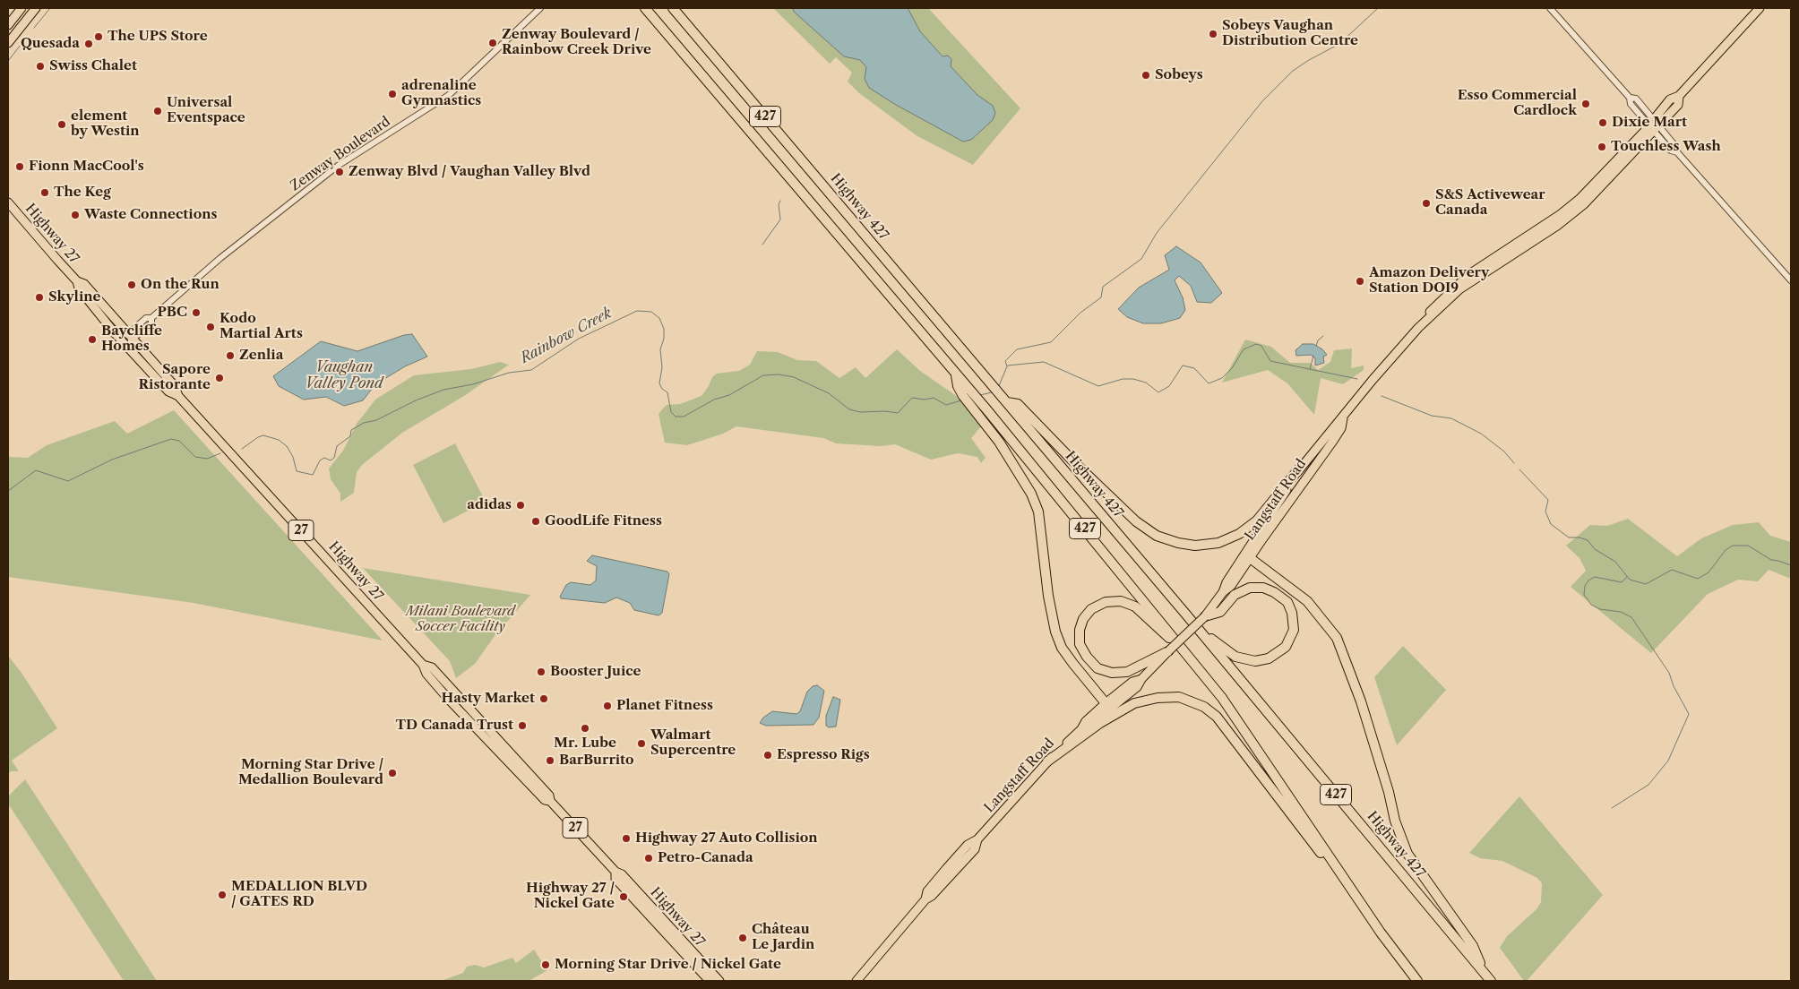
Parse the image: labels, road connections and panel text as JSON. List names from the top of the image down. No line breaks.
{"streets":{"highway":["427","Highway 427"],"main road":["Highway 27","Langstaff Road","27"],"street":["Zenway Boulevard"]},"crossings":[["Zenway Boulevard","Highway 27"]],"water":["Rainbow Creek","Vaughan Valley Pond"],"parks":["Milani Boulevard Soccer Facility"],"places":["Sobeys Vaughan Distribution Centre","The UPS Store","Zenway Boulevard / Rainbow Creek Drive","Quesada","Swiss Chalet","Sobeys","adrenaline Gymnastics","Esso Commercial Cardlock","Universal Eventspace","Dixie Mart","element by Westin","Touchless Wash","Fionn MacCool's","Zenway Blvd / Vaughan Valley Blvd","The Keg","S&S Activewear Canada","Waste Connections","Amazon Delivery Station DOI9","On the Run","Skyline","PBC","Kodo Martial Arts","Baycliffe Homes","Zenlia","Sapore Ristorante","adidas","GoodLife Fitness","Booster Juice","Hasty Market","Planet Fitness","TD Canada Trust","Mr. Lube","Walmart Supercentre","Espresso Rigs","BarBurrito","Morning Star Drive / Medallion Boulevard","Highway 27 Auto Collision","Petro-Canada","MEDALLION BLVD / GATES RD","Highway 27 / Nickel Gate","Château Le Jardin","Morning Star Drive / Nickel Gate"]}
